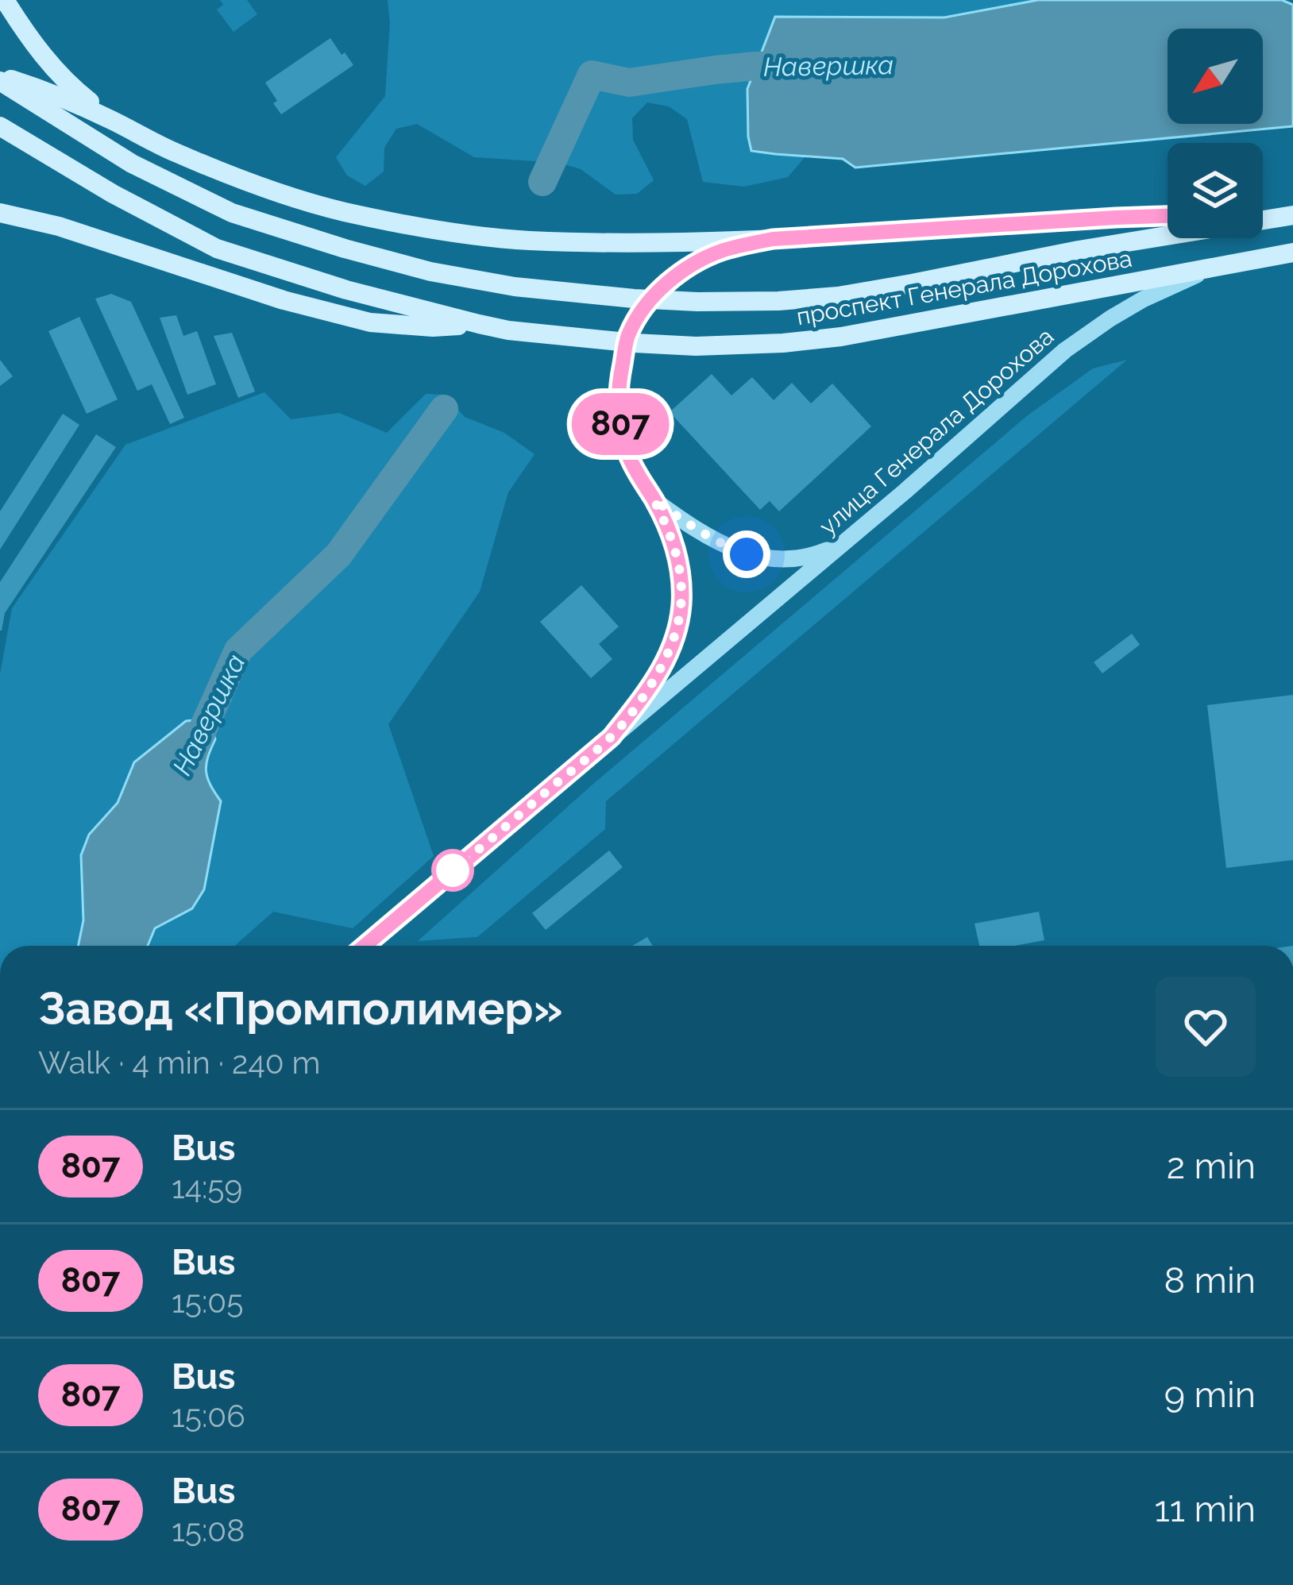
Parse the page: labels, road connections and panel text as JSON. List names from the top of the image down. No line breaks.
{"streets":{"main road":["проспект Генерала Дорохова"],"street":["улица Генерала Дорохова"]},"crossings":[["проспект Генерала Дорохова","улица Генерала Дорохова"]],"water":["Навершка"],"lines":["bus line 807"],"north":"bottom left","page":{"on_map":"807","heading":["Завод «Промполимер»","Walk · 4 min · 240 m"],"list":[{"mark":"807","name":"Bus","note":"14:59","value":"2 min"},{"mark":"807","name":"Bus","note":"15:05","value":"8 min"},{"mark":"807","name":"Bus","note":"15:06","value":"9 min"},{"mark":"807","name":"Bus","note":"15:08","value":"11 min"}]}}
